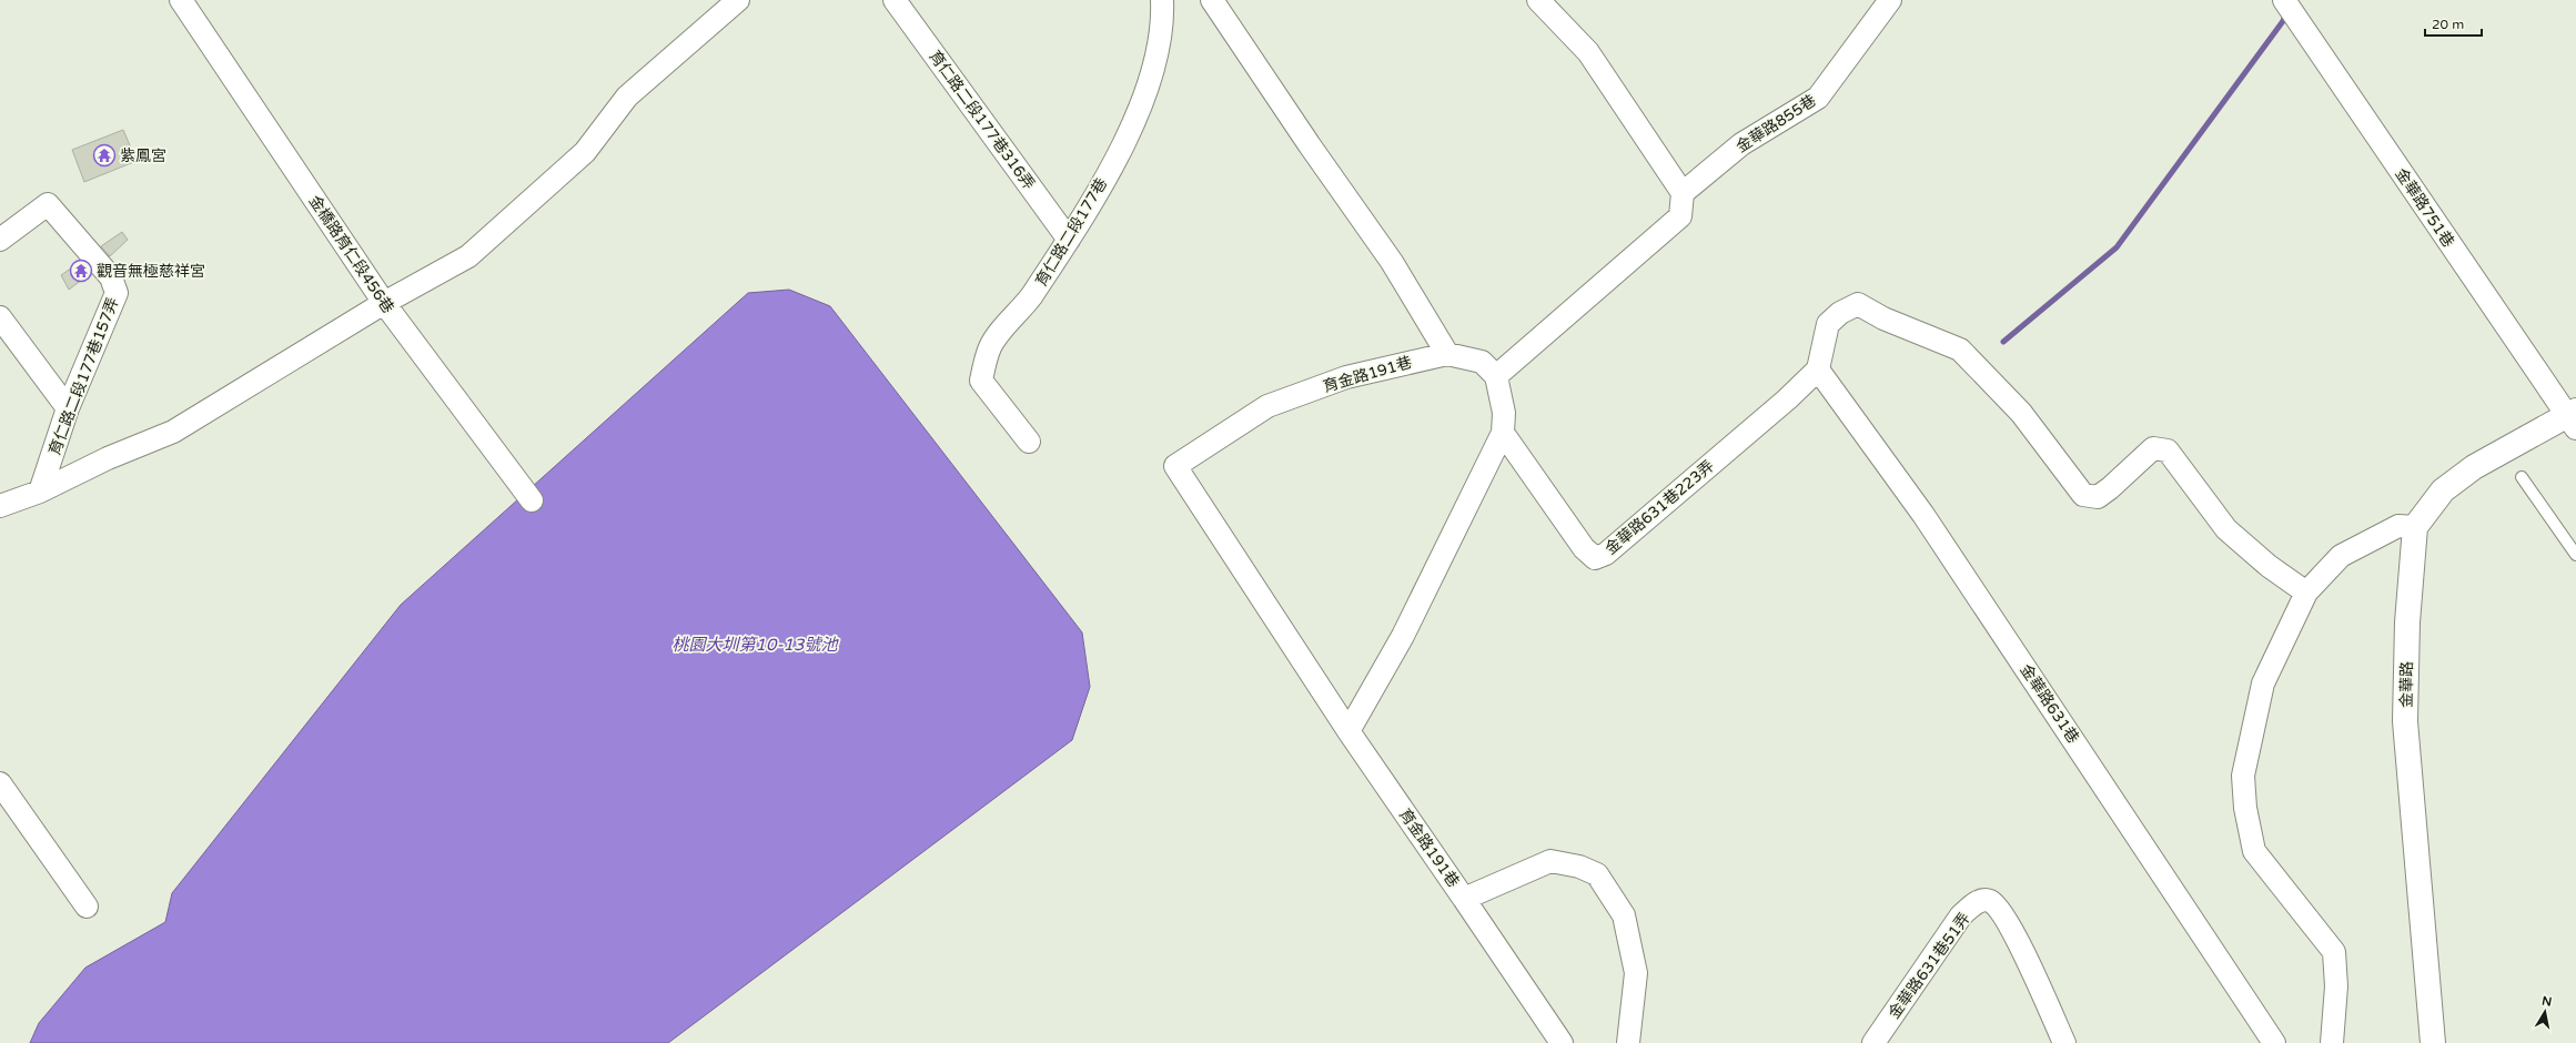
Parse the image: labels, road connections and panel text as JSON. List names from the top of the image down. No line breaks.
{"streets":{"street":["育仁路二段177巷316弄","金華路855巷","金華路751巷","育仁路二段177巷","金橋路育仁段456巷","育金路191巷","育仁路二段177巷157弄","金華路631巷223弄","金華路","金華路631巷","金華路631巷51弄"]},"crossings":[["育仁路二段177巷316弄","育仁路二段177巷"],["金華路631巷223弄","金華路631巷"]],"water":["桃園大圳第10-13號池"],"places":{"temple":["紫鳳宮","觀音無極慈祥宮"]},"scale_bar":"20 m","north":"top"}
